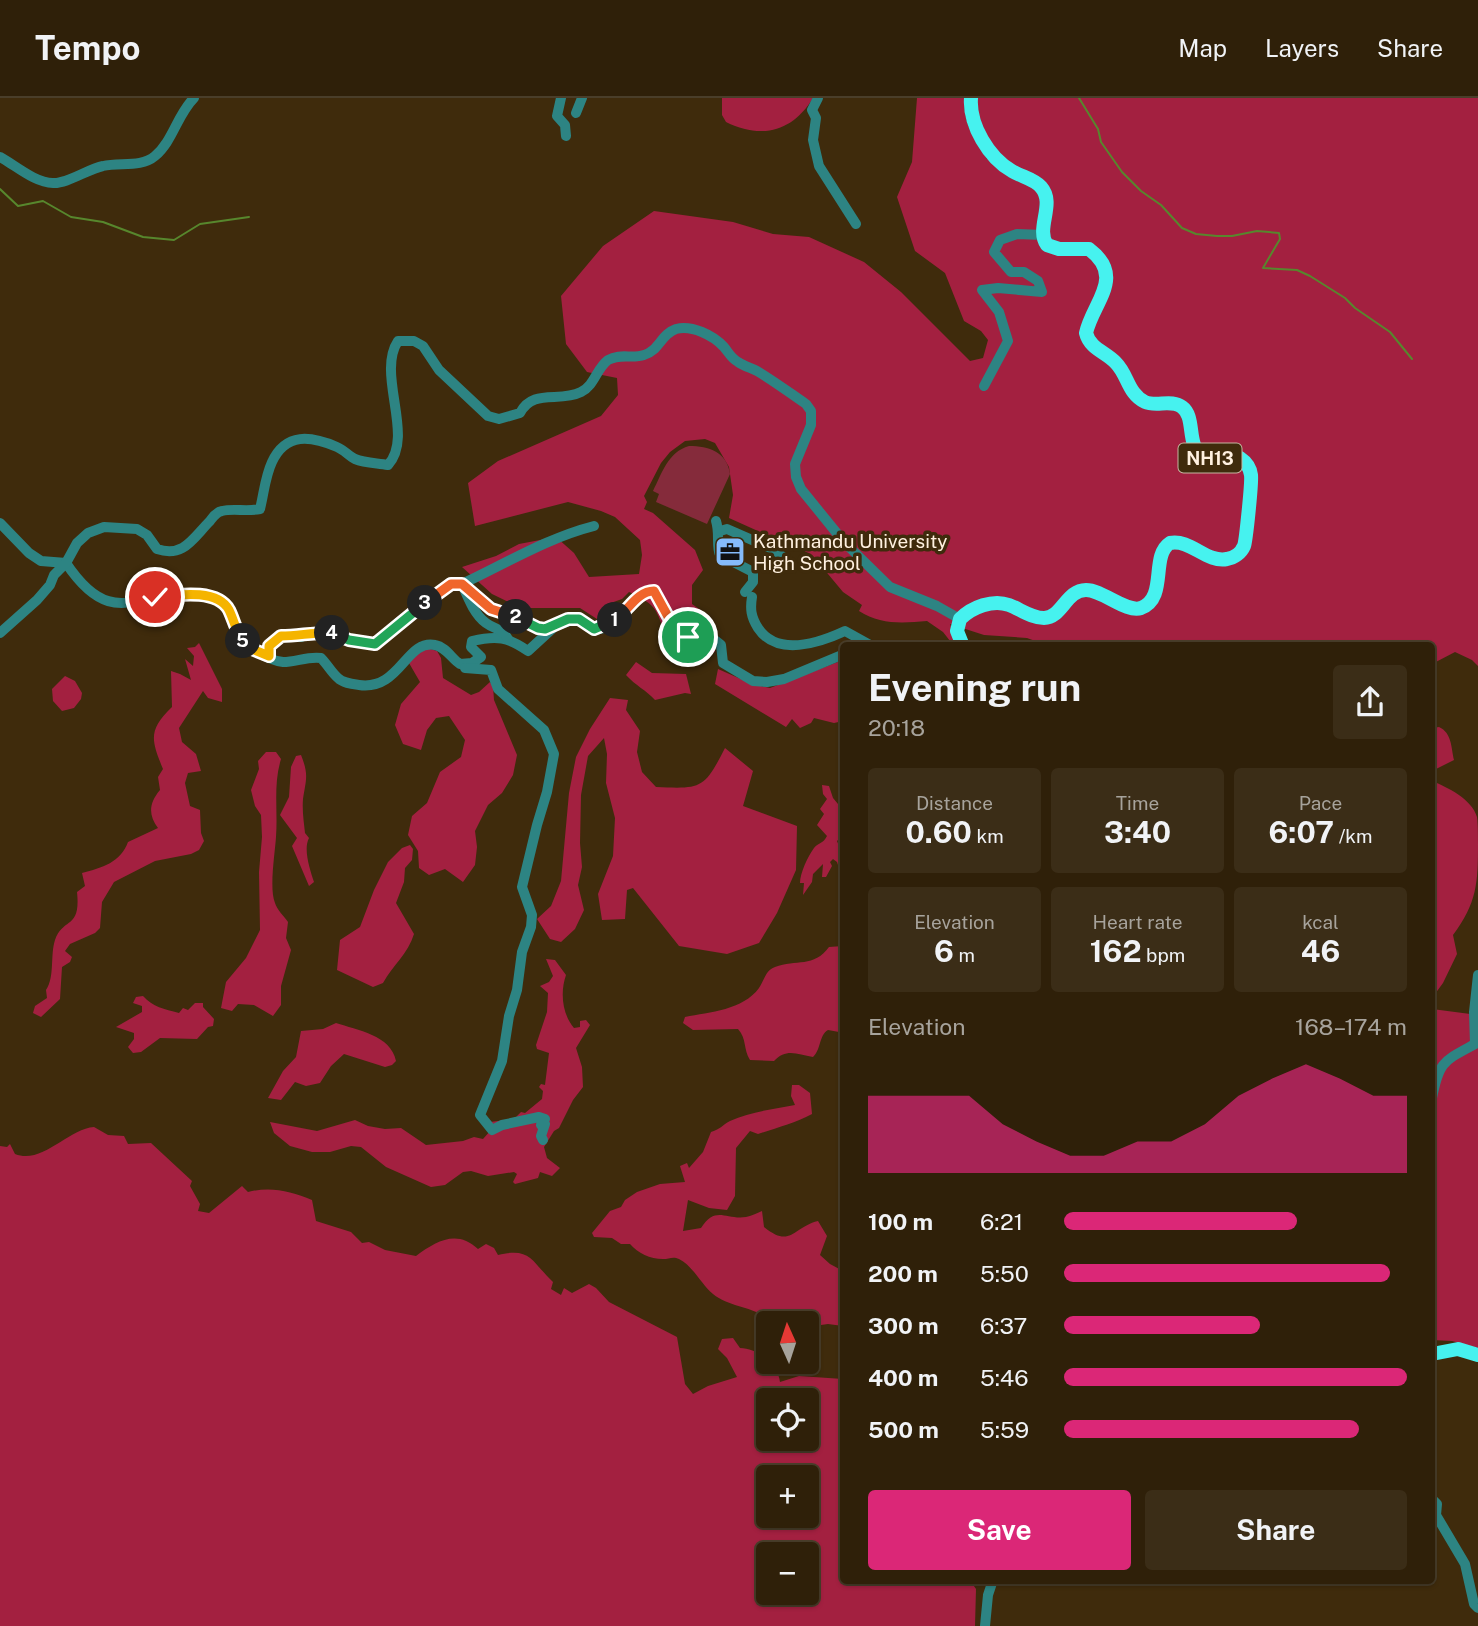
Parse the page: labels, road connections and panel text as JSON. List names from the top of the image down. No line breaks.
{"streets":{"highway":["NH13"]},"places":{"office":["Kathmandu University High School"]},"north":"top","page":{"header":"Tempo","nav":["Map","Layers","Share"],"pins":["3","2","1","4","5"],"heading":["Evening run","20:18"],"stats":[["Distance","0.60 km"],["Time","3:40"],["Pace","6:07 /km"],["Elevation","6 m"],["Heart rate","162 bpm"],["kcal","46"]],"chart":["Elevation","168–174 m"],"list":[{"name":"100 m","note":"6:21"},{"name":"200 m","note":"5:50"},{"name":"300 m","note":"6:37"},{"name":"400 m","note":"5:46"},{"name":"500 m","note":"5:59"}],"map_buttons":["+","−"],"buttons":["Save","Share"]}}
